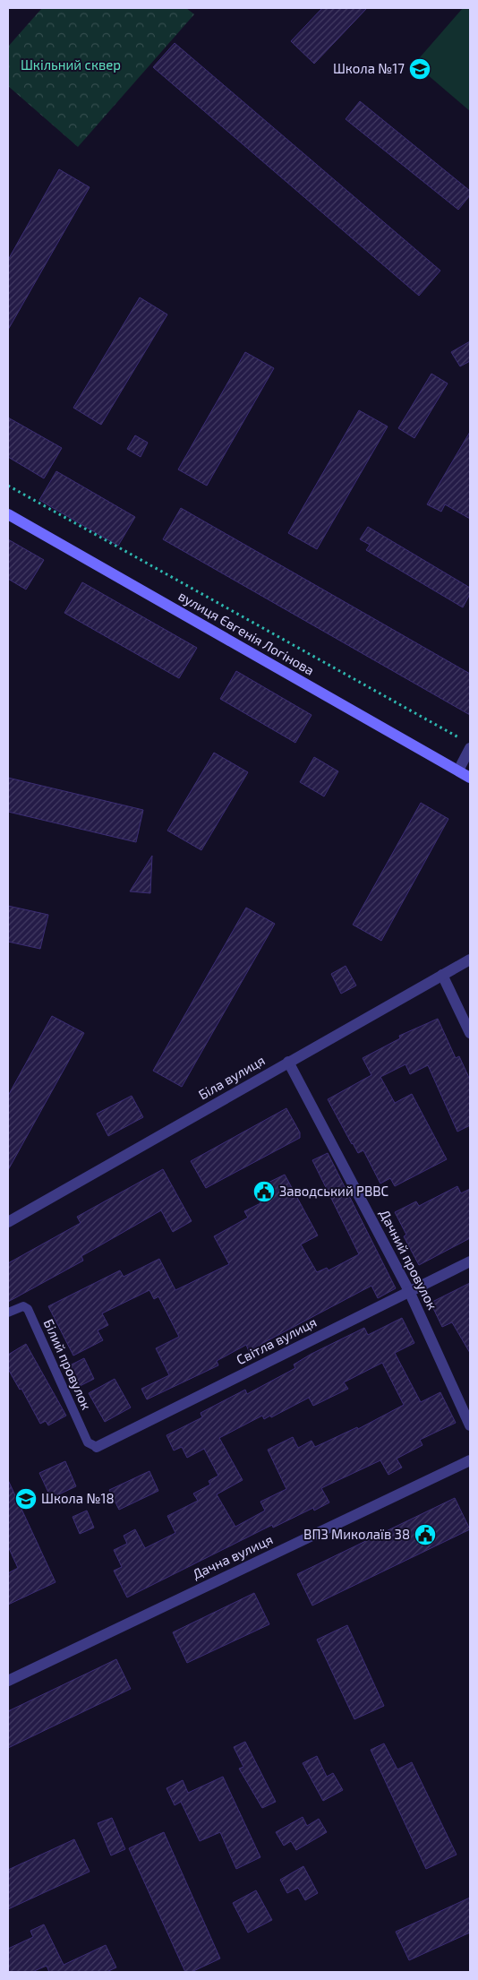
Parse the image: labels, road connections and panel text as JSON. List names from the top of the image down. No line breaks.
{"streets":{"street":["вулиця Євгенія Логінова","Біла вулиця","Дачний провулок","Світла вулиця","Дачна вулиця"],"lane":["Білий провулок"]},"crossings":[["Біла вулиця","Дачний провулок"],["Дачний провулок","Світла вулиця"],["Світла вулиця","Білий провулок"]],"parks":["Шкільний сквер"],"places":{"school or university":["Школа №17","Школа №18"],"public building":["Заводський РВВС","ВПЗ Миколаїв 38"]}}
